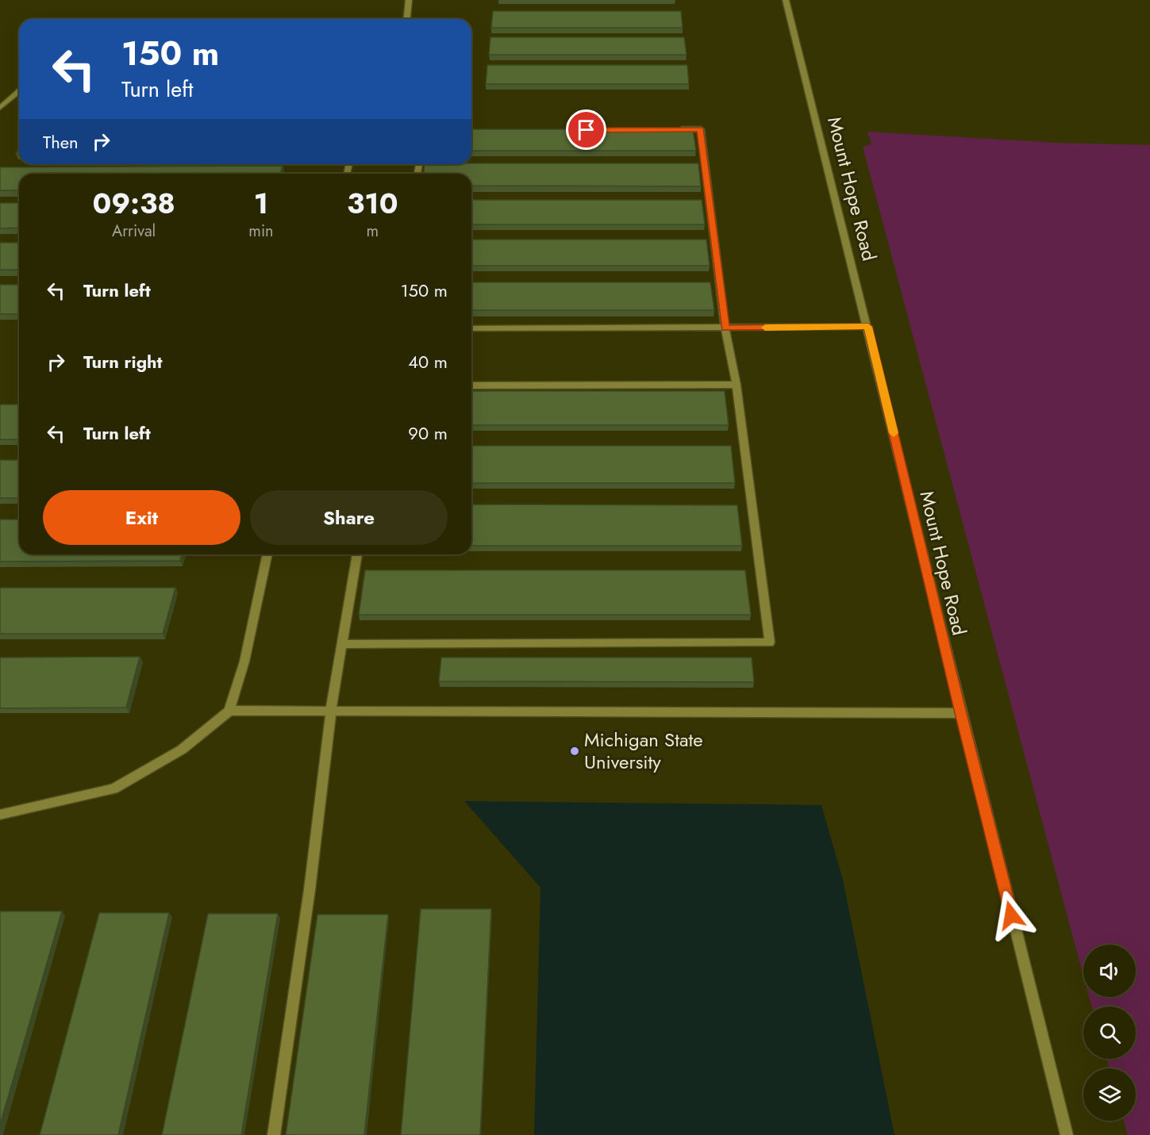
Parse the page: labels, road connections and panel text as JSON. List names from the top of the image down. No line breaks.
{"streets":{"street":["Mount Hope Road"]},"places":["Michigan State University"],"page":{"turn":["150 m","Turn left"],"then":"Then","eta":["09:38","Arrival","1","min","310","m"],"list":[{"name":"Turn left","value":"150 m"},{"name":"Turn right","value":"40 m"},{"name":"Turn left","value":"90 m"}],"buttons":["Exit","Share"]}}
